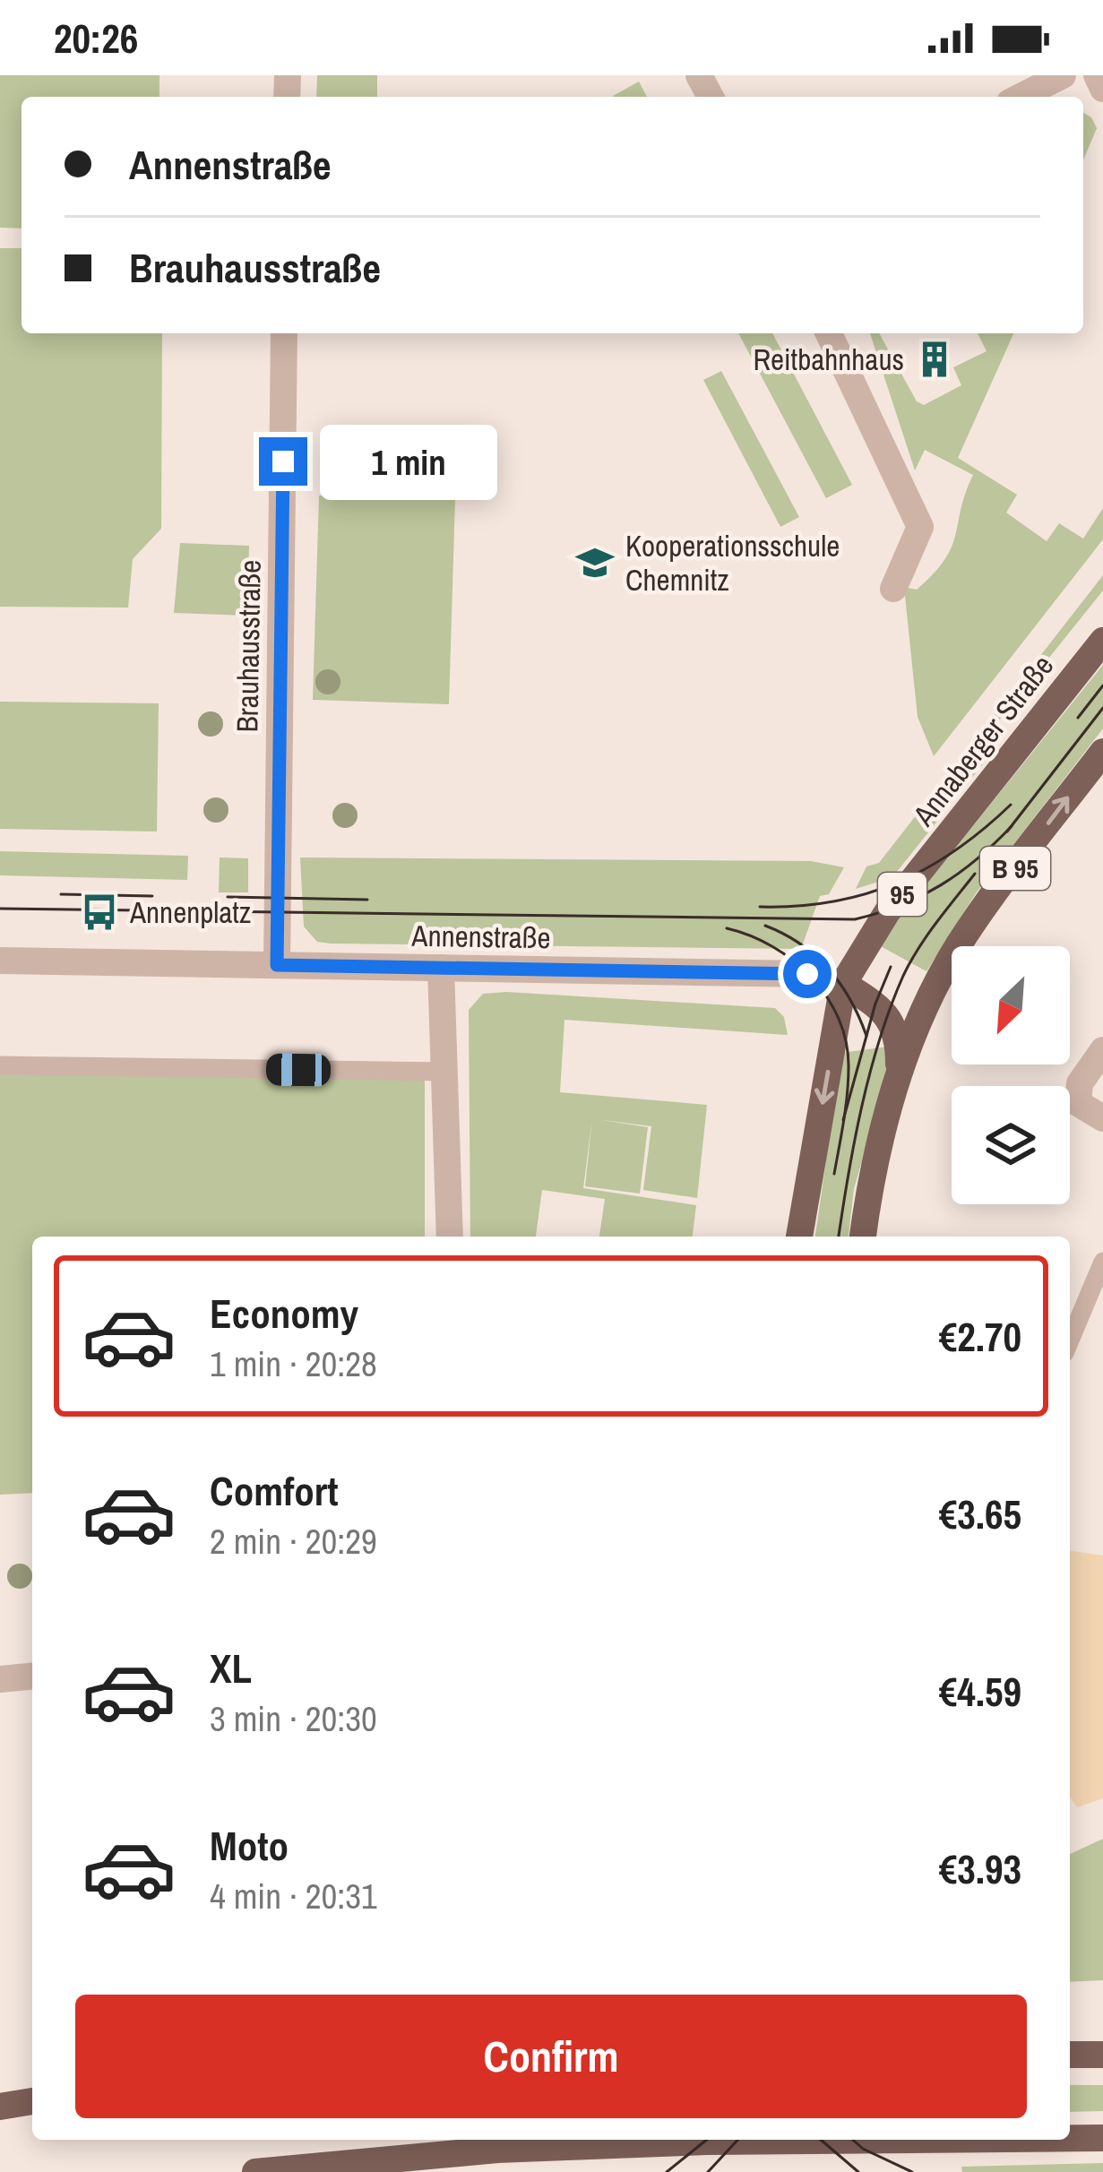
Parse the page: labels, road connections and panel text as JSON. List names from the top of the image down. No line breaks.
{"streets":{"main road":["Annaberger Straße","B 95","95","Annenstraße"],"street":["Brauhausstraße"]},"crossings":[["Brauhausstraße","Annenstraße"],["Annaberger Straße","Annenstraße"],["B 95","Annenstraße"]],"places":{"building":["Reitbahnhaus"],"school or university":["Kooperationsschule Chemnitz"],"bus stop":["Annenplatz"]},"north":"bottom left","page":{"status":"20:26","banner":["Annenstraße","Brauhausstraße"],"bubble":"1 min","list":[{"name":"Economy","note":"1 min · 20:28","value":"€2.70"},{"name":"Comfort","note":"2 min · 20:29","value":"€3.65"},{"name":"XL","note":"3 min · 20:30","value":"€4.59"},{"name":"Moto","note":"4 min · 20:31","value":"€3.93"}],"buttons":"Confirm"}}
